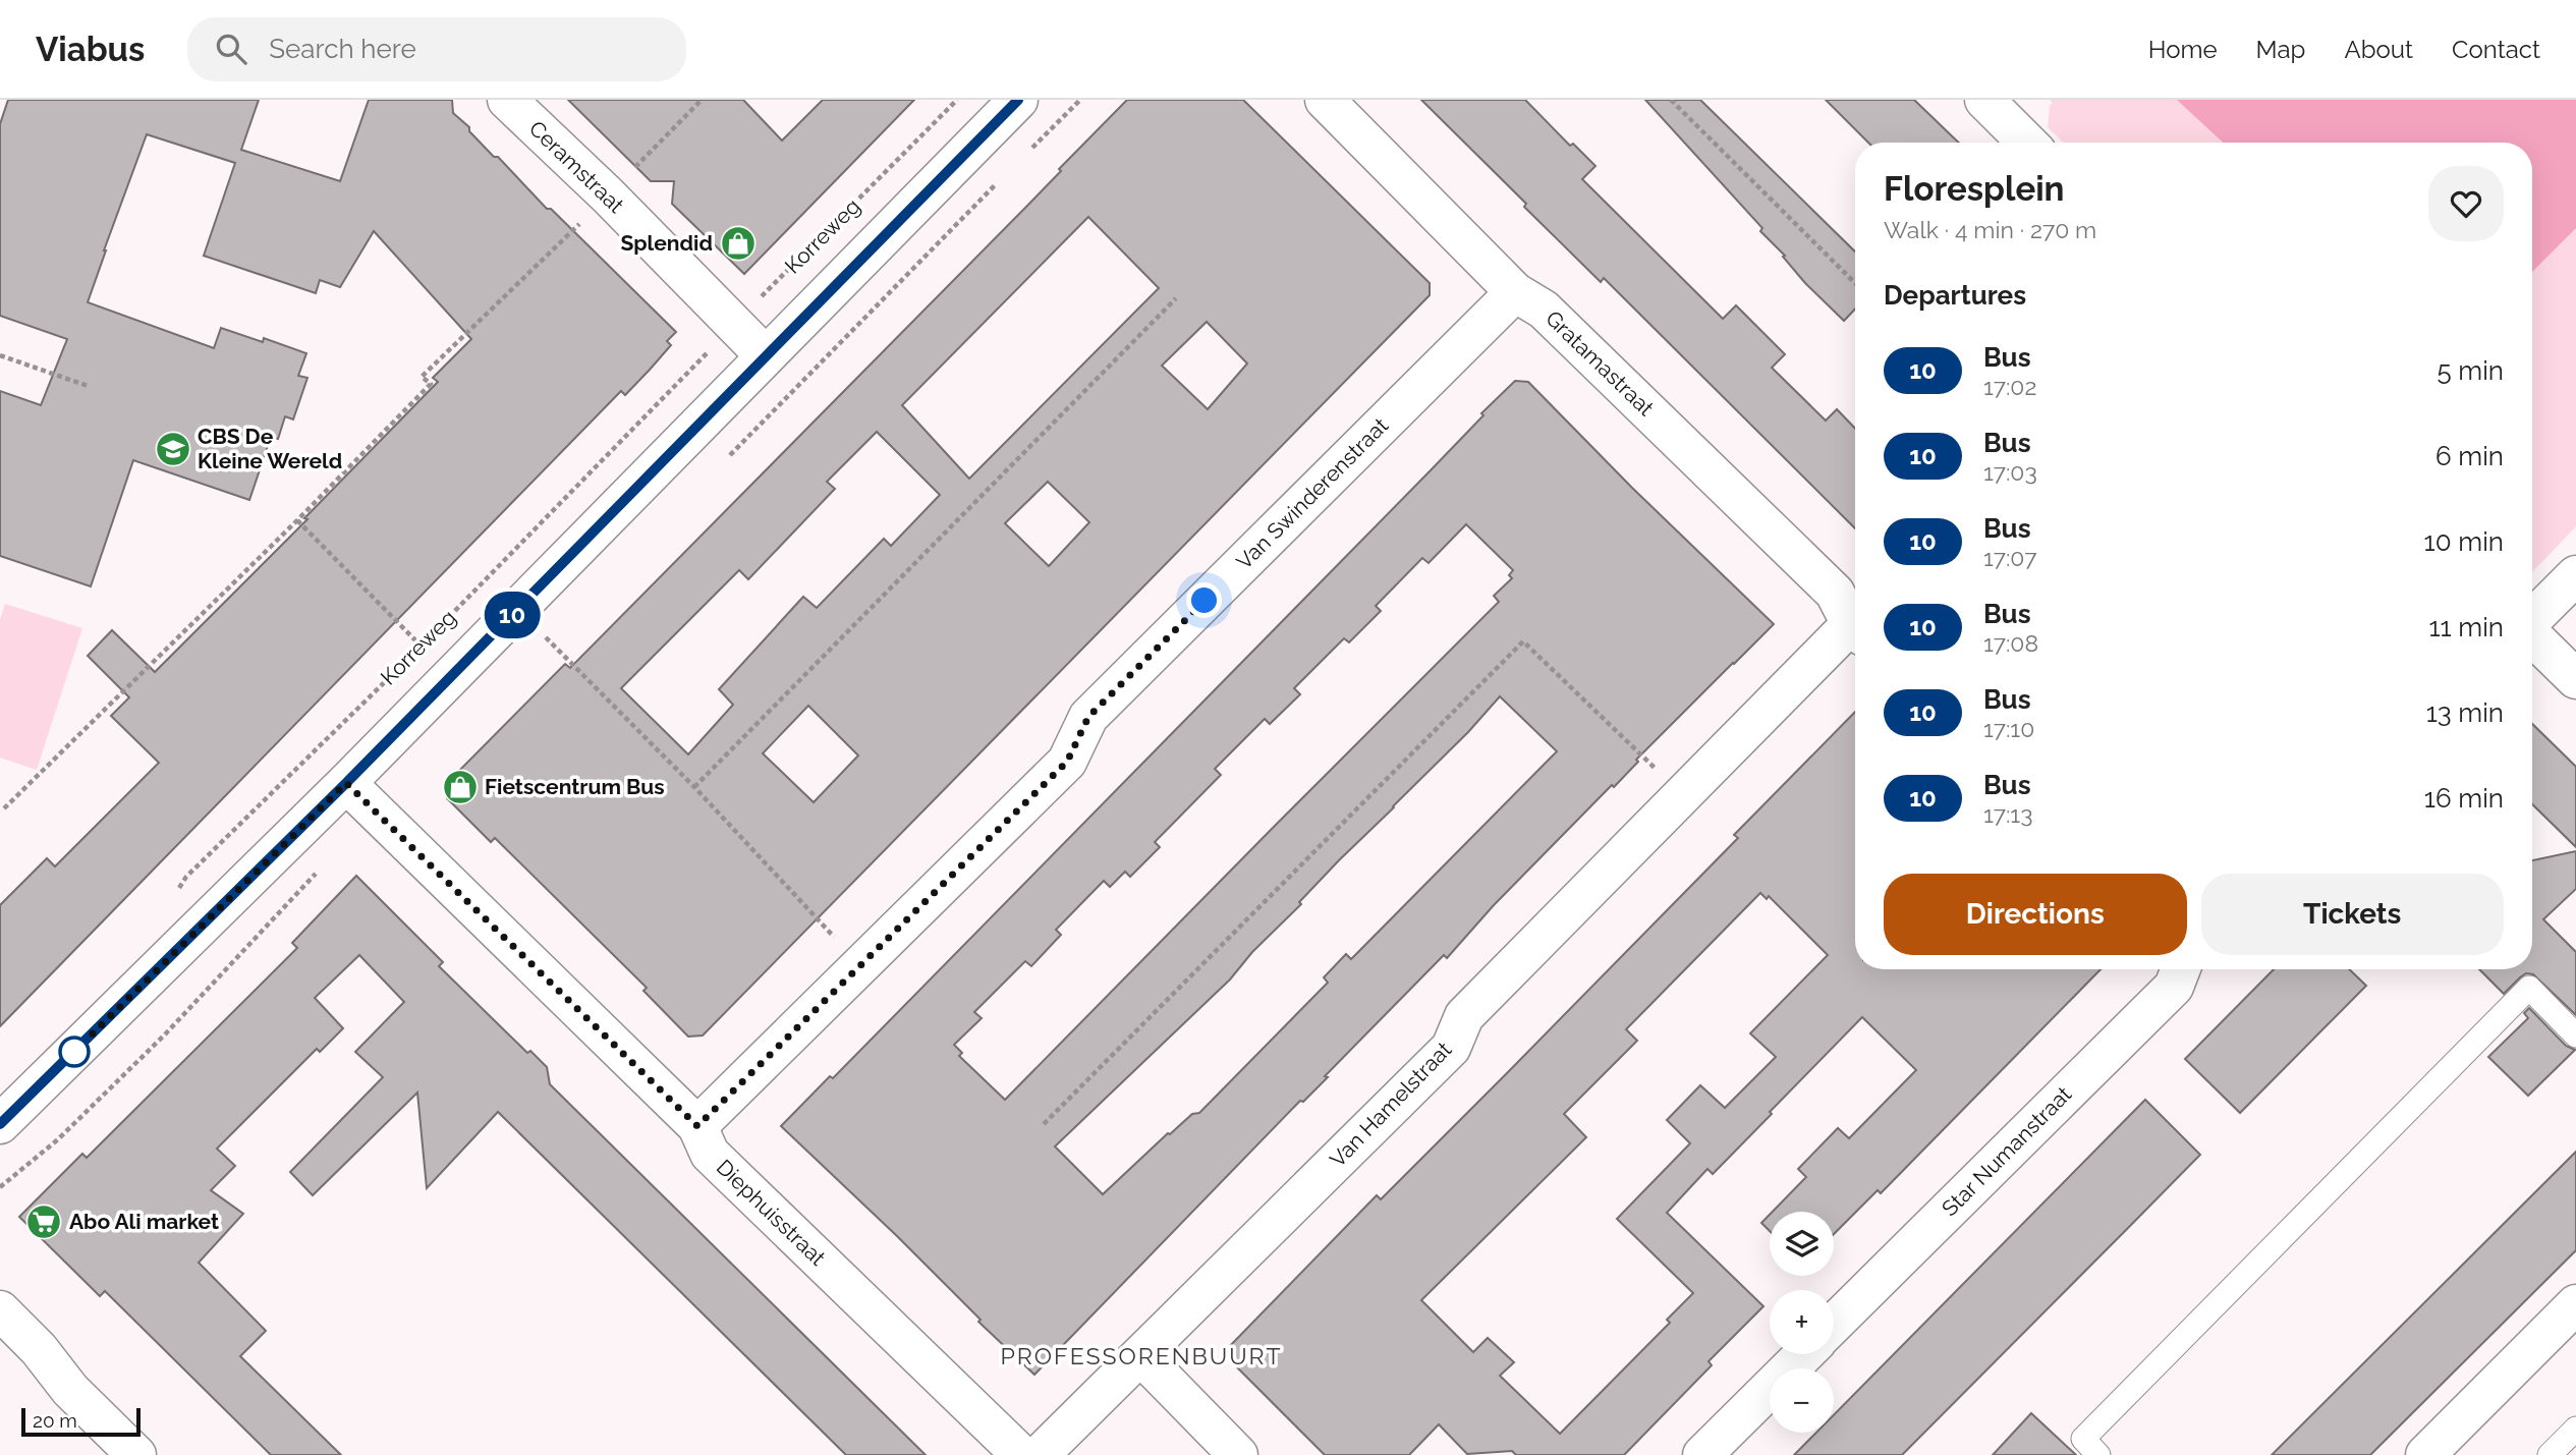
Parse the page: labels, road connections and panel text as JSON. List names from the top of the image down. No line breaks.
{"streets":{"street":["Ceramstraat","Korreweg","Gratamastraat","Van Swinderenstraat","Van Hamelstraat","Star Numanstraat","Diephuisstraat"]},"crossings":[["Ceramstraat","Korreweg"],["Korreweg","Diephuisstraat"],["Gratamastraat","Van Swinderenstraat"],["Van Swinderenstraat","Diephuisstraat"]],"districts":["PROFESSORENBUURT"],"places":{"shop":["Splendid","Fietscentrum Bus"],"school or university":["CBS De Kleine Wereld"],"supermarket":["Abo Ali market"]},"lines":["bus line 10"],"scale_bar":"20 m","page":{"header":"Viabus","search":"Search here","nav":["Home","Map","About","Contact"],"on_map":"10","heading":[["Floresplein","Walk · 4 min · 270 m"],"Departures"],"list":[{"mark":"10","name":"Bus","note":"17:02","value":"5 min"},{"mark":"10","name":"Bus","note":"17:03","value":"6 min"},{"mark":"10","name":"Bus","note":"17:07","value":"10 min"},{"mark":"10","name":"Bus","note":"17:08","value":"11 min"},{"mark":"10","name":"Bus","note":"17:10","value":"13 min"},{"mark":"10","name":"Bus","note":"17:13","value":"16 min"}],"buttons":["Directions","Tickets"],"map_buttons":["+","−"],"scale":"20 m"}}
